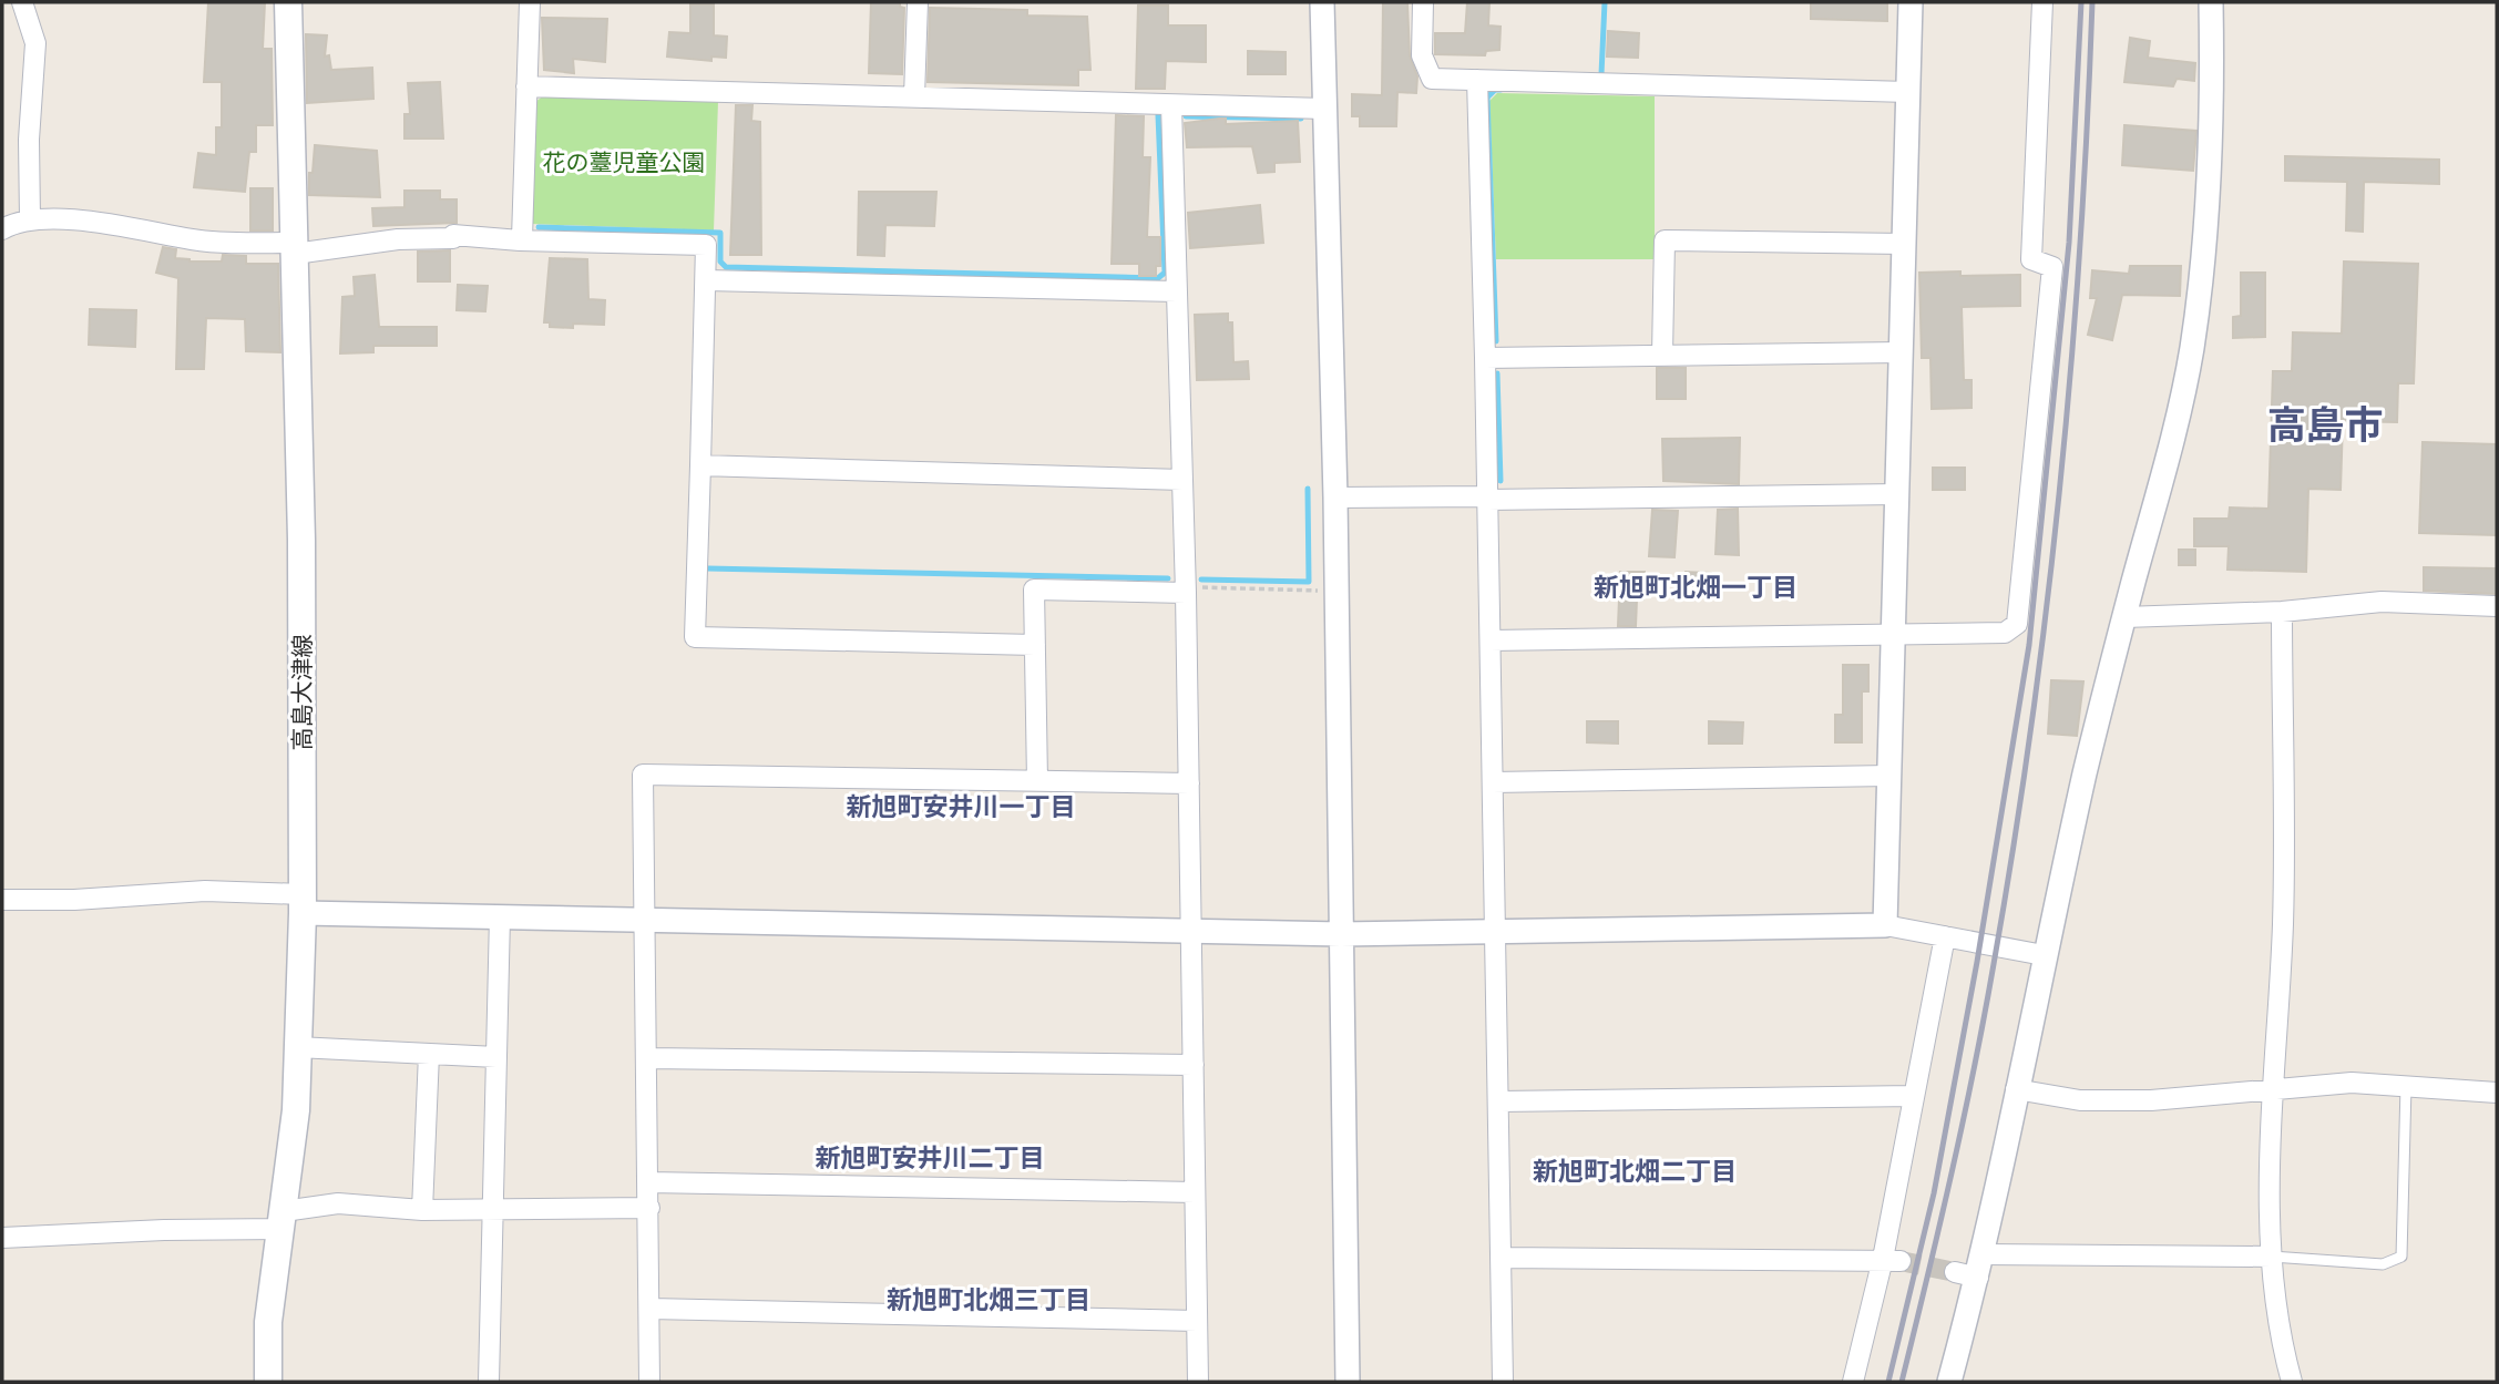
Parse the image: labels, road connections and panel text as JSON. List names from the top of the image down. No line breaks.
{"streets":{"main road":["高島大津線"]},"districts":["高島市","新旭町北畑一丁目","新旭町安井川一丁目","新旭町安井川二丁目","新旭町北畑二丁目","新旭町北畑三丁目"],"parks":["花の薹児童公園"]}
